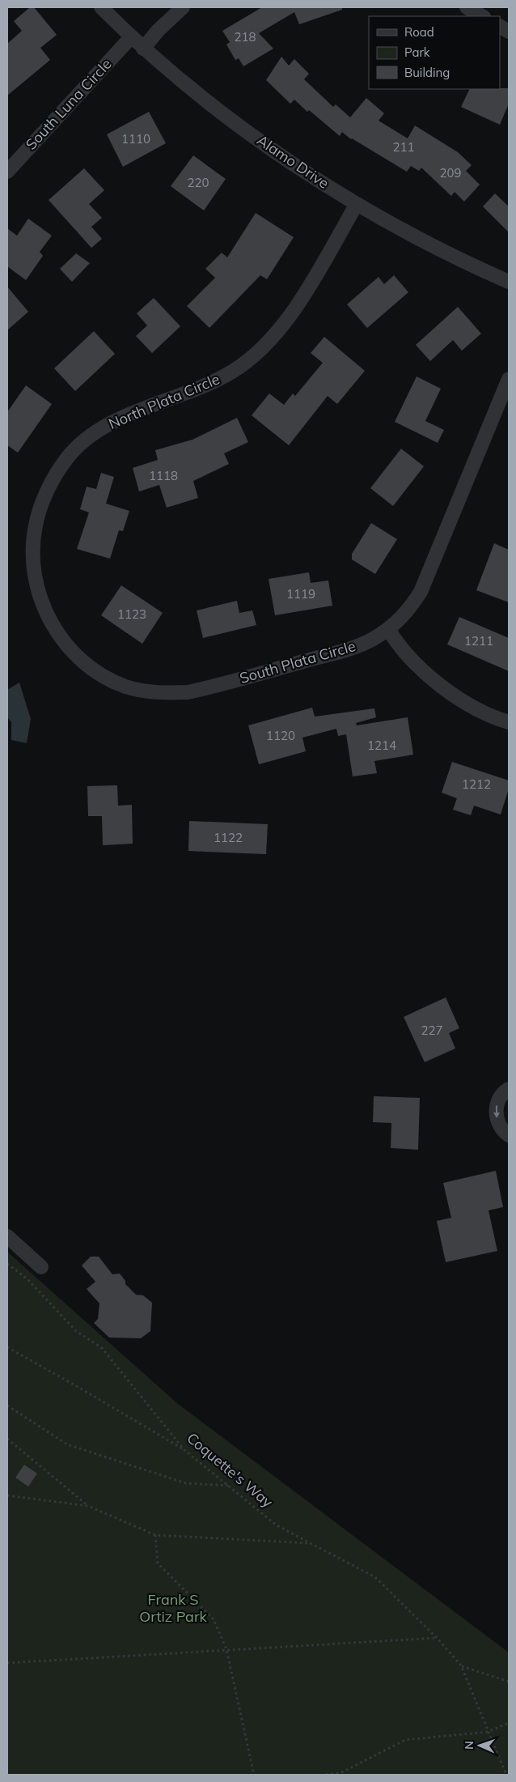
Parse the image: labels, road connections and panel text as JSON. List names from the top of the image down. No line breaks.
{"streets":{"street":["South Luna Circle","Alamo Drive","North Plata Circle","South Plata Circle"],"path":["Coquette's Way"]},"crossings":[["South Luna Circle","Alamo Drive"],["Alamo Drive","North Plata Circle"],["North Plata Circle","South Plata Circle"]],"parks":["Frank S Ortiz Park"],"house_numbers":["218","1110","211","209","220","1118","1119","1123","1211","1120","1214","1212","1122","227"],"legend":["Road","Park","Building"],"north":"left"}
